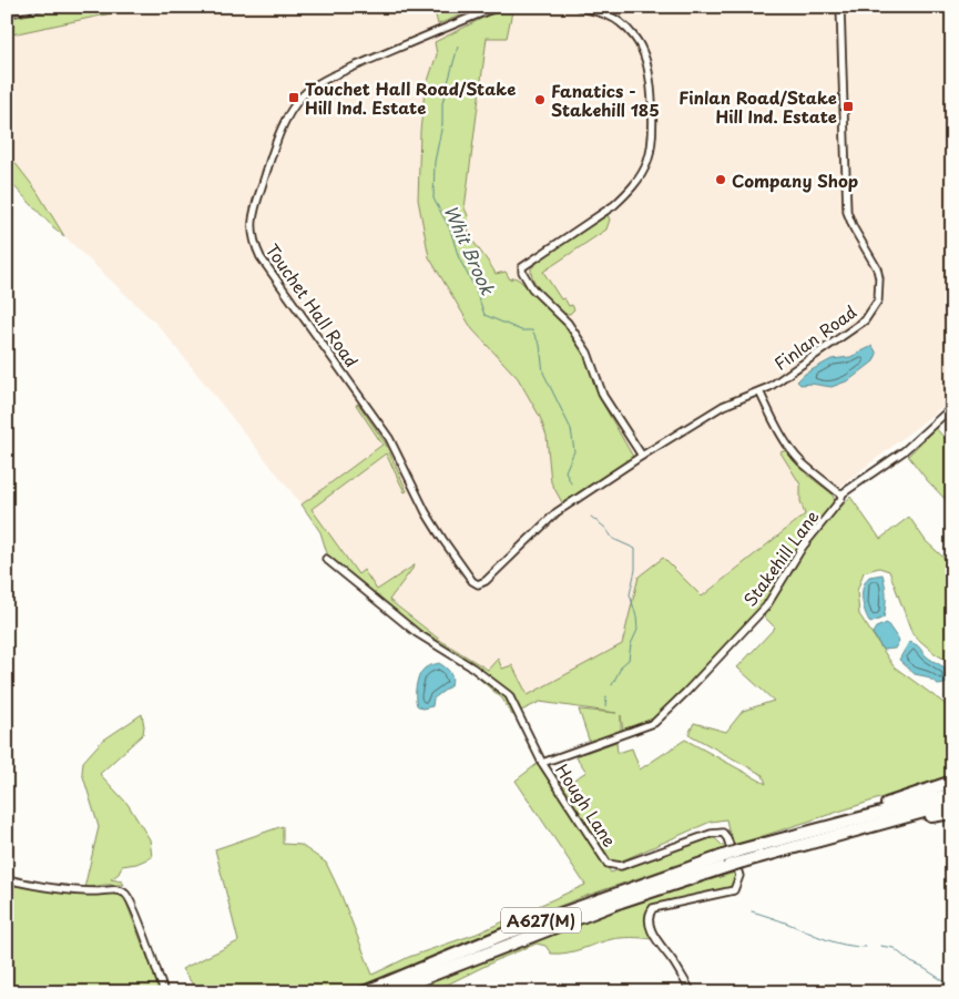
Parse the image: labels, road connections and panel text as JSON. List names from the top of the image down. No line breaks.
{"streets":{"highway":["A627(M)"],"street":["Touchet Hall Road","Finlan Road","Stakehill Lane","Hough Lane"]},"crossings":[["Touchet Hall Road","Finlan Road"],["Stakehill Lane","Hough Lane"]],"water":["Whit Brook"],"places":{"transit":["Touchet Hall Road/Stake Hill Ind. Estate","Finlan Road/Stake Hill Ind. Estate"],"other":["Fanatics - Stakehill 185","Company Shop"]}}
